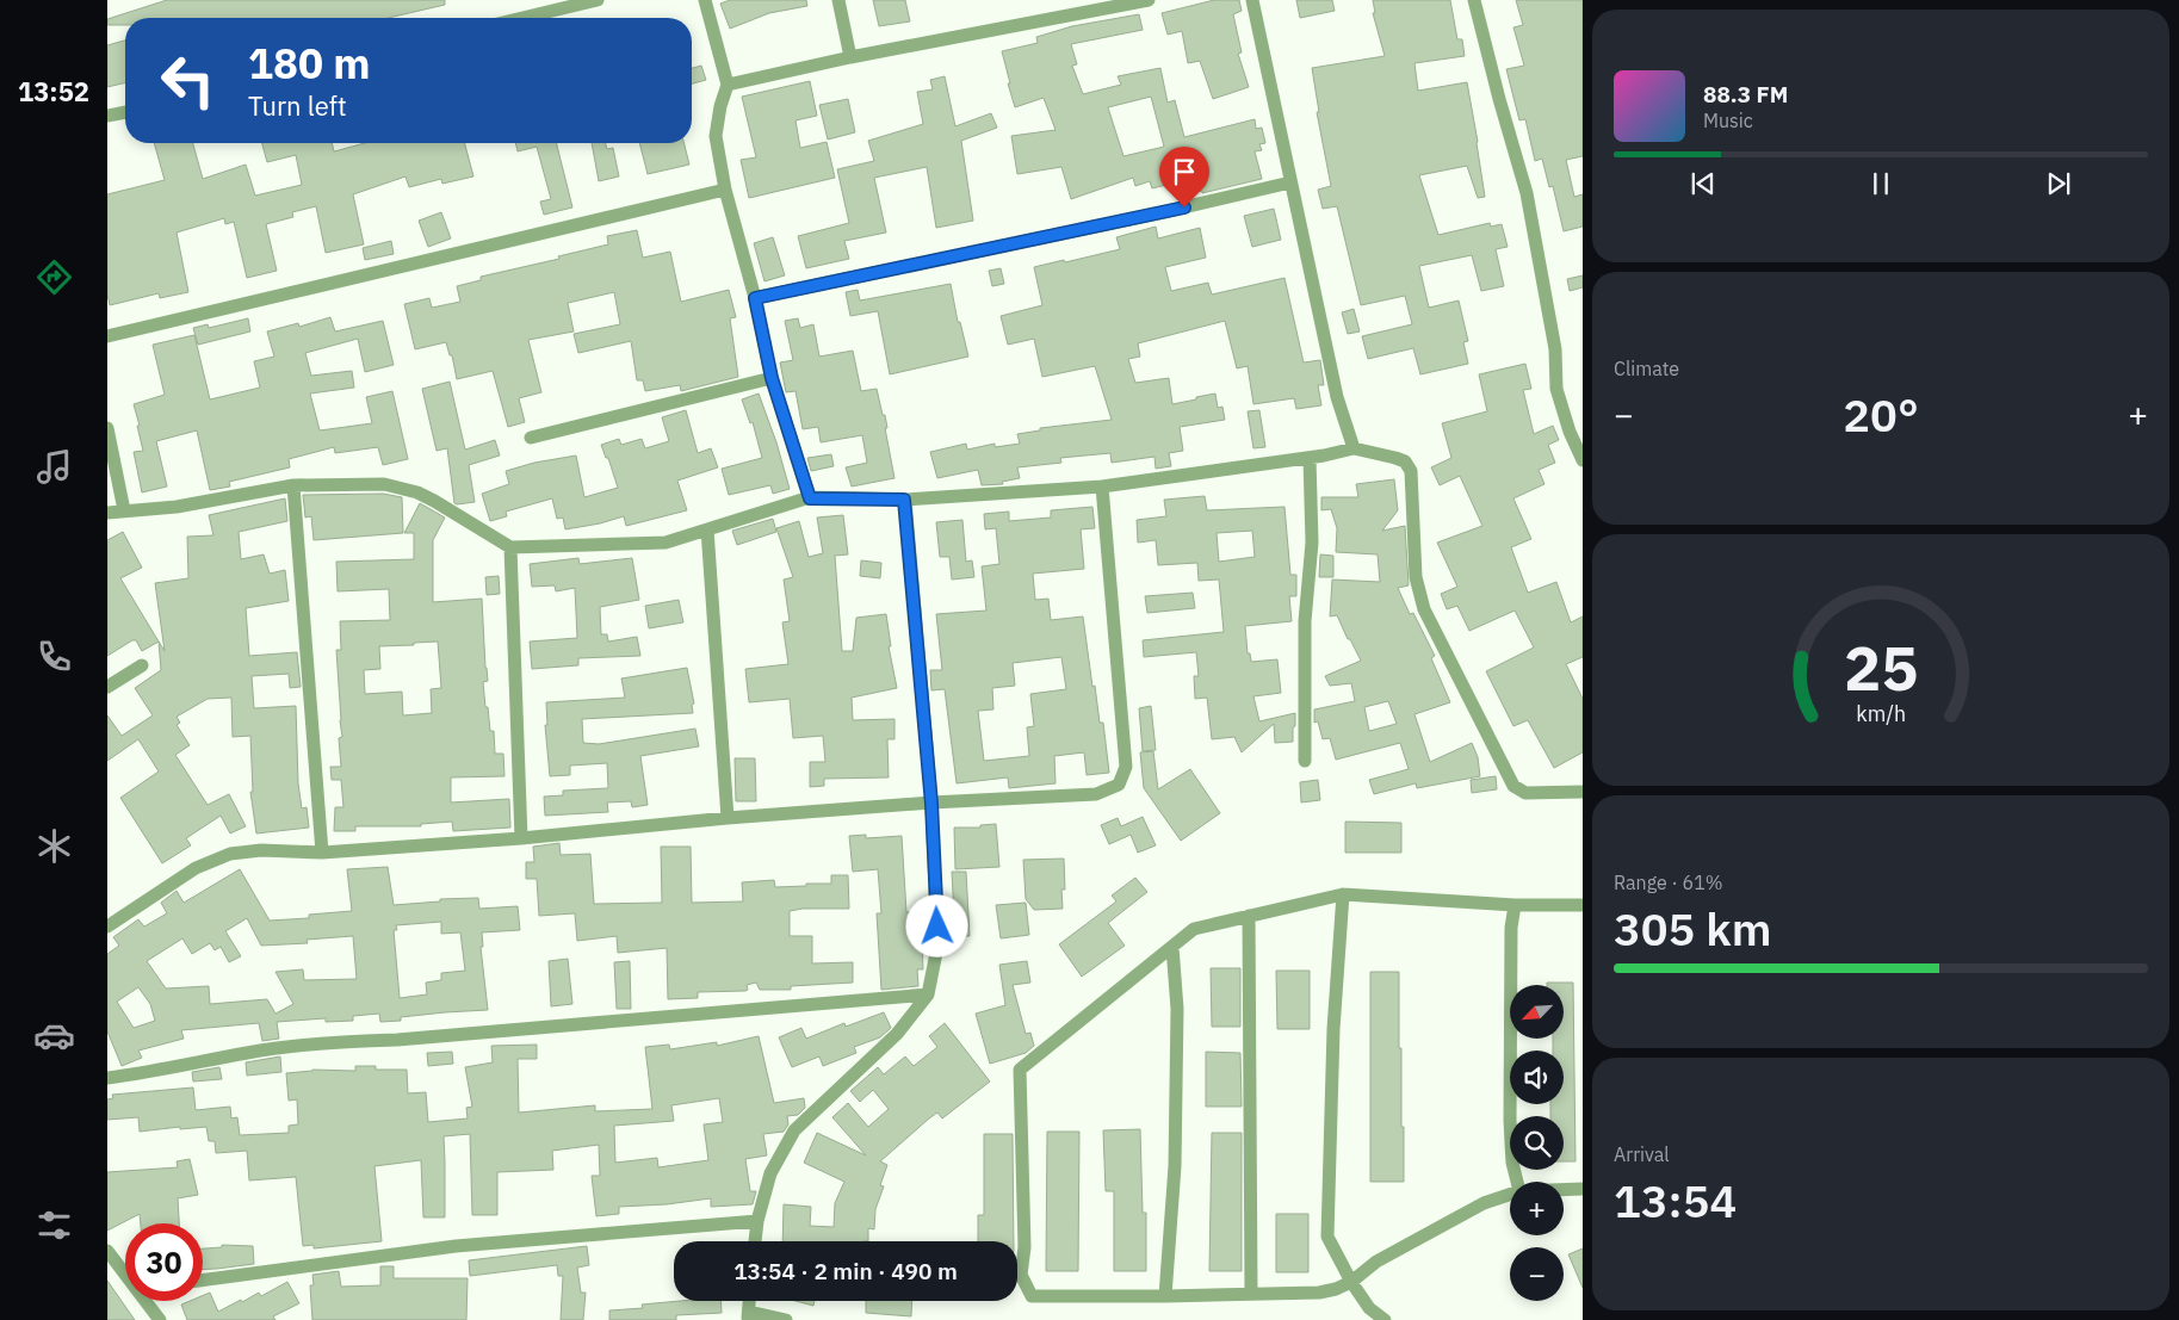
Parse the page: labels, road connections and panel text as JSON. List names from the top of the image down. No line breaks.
{"north":"bottom left","page":{"tabs":"13:52","turn":["180 m","Turn left"],"song":["88.3 FM","Music"],"tile":["Climate",["Range · 61%","305 km"],["Arrival","13:54"]],"heat":["−","20°","+"],"map_buttons":["+","−"],"limit":"30","trip":"13:54 · 2 min · 490 m","gauge":["25","km/h"]}}
